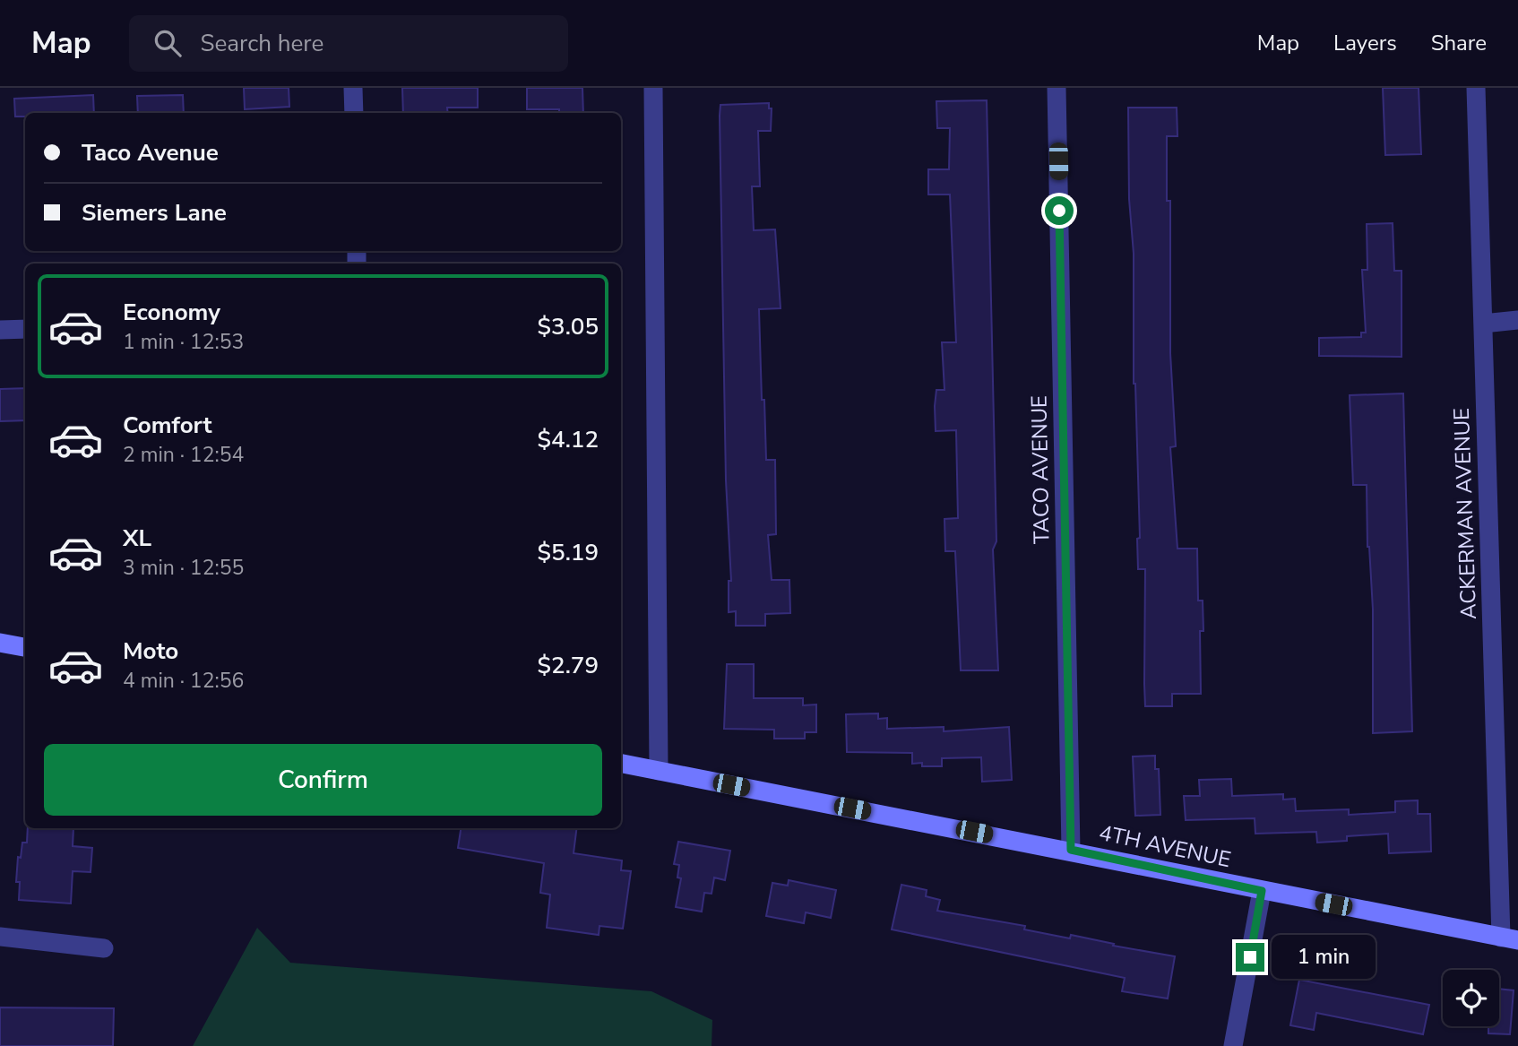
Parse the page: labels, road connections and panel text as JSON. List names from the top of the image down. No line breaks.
{"streets":{"main road":["4TH AVENUE"],"street":["TACO AVENUE","ACKERMAN AVENUE"]},"crossings":[["TACO AVENUE","4TH AVENUE"],["ACKERMAN AVENUE","4TH AVENUE"]],"page":{"header":"Map","search":"Search here","nav":["Map","Layers","Share"],"banner":["Taco Avenue","Siemers Lane"],"list":[{"name":"Economy","note":"1 min · 12:53","value":"$3.05"},{"name":"Comfort","note":"2 min · 12:54","value":"$4.12"},{"name":"XL","note":"3 min · 12:55","value":"$5.19"},{"name":"Moto","note":"4 min · 12:56","value":"$2.79"}],"buttons":"Confirm","bubble":"1 min"}}
